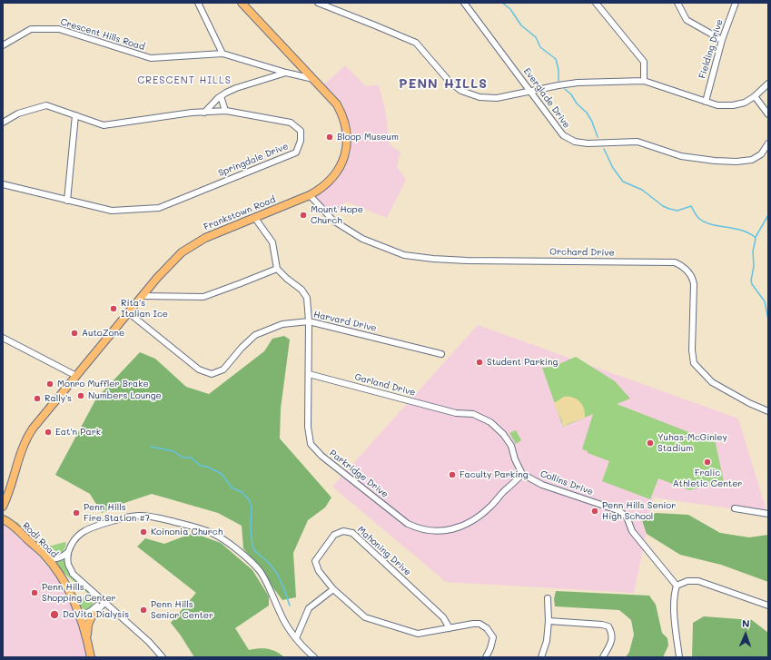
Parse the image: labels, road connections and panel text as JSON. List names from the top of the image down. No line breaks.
{"streets":{"main road":["Frankstown Road","Rodi Road"],"street":["Crescent Hills Road","Fielding Drive","Everglade Drive","Springdale Drive","Orchard Drive","Harvard Drive","Garland Drive","Parkridge Drive","Collins Drive","Mahoning Drive"]},"crossings":[["Crescent Hills Road","Frankstown Road"],["Frankstown Road","Orchard Drive"],["Frankstown Road","Harvard Drive"],["Harvard Drive","Parkridge Drive"],["Garland Drive","Parkridge Drive"],["Garland Drive","Collins Drive"],["Parkridge Drive","Collins Drive"]],"districts":["CRESCENT HILLS","PENN HILLS"],"places":["Bloop Museum","Mount Hope Church","Rita's Italian Ice","AutoZone","Student Parking","Monro Muffler Brake","Numbers Lounge","Rally's","Eat'n Park","Yuhas-McGinley Stadium","Fralic Athletic Center","Faculty Parking","Penn Hills Senior High School","Penn Hills Fire Station #7","Koinonia Church","Penn Hills Shopping Center","Penn Hills Senior Center","DaVita Dialysis"],"north":"top"}
